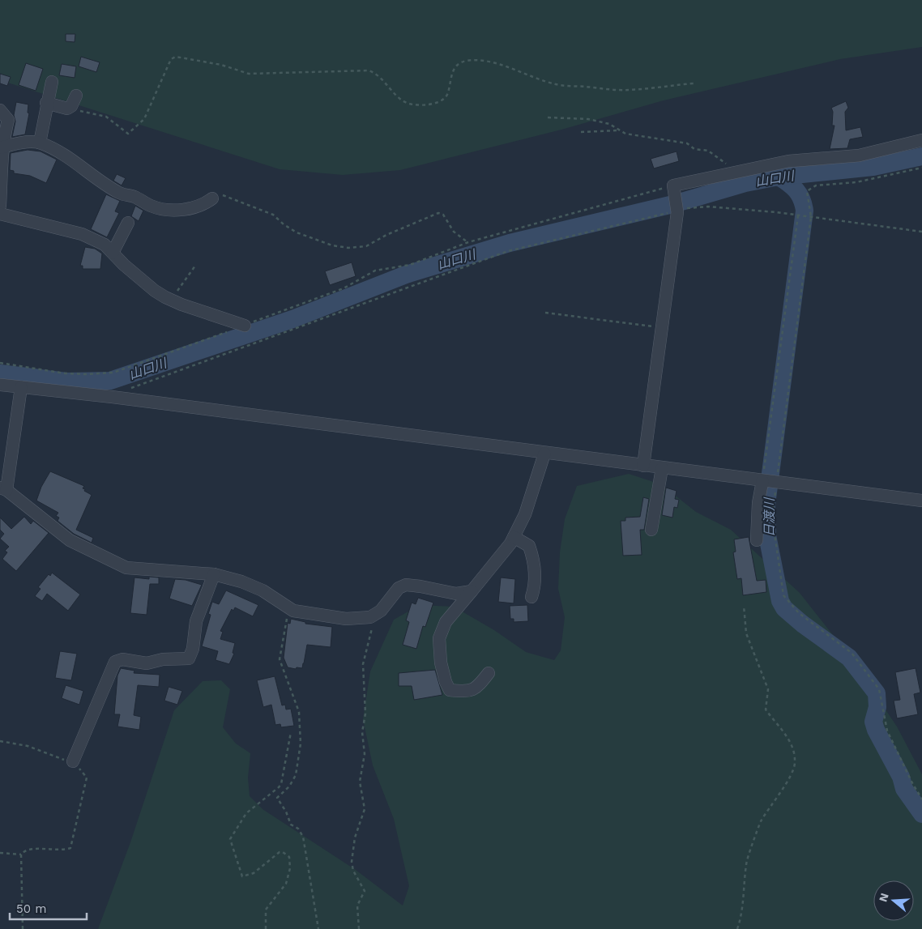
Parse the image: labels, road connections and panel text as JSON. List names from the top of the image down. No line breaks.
{"water":["山口川","日渡川"],"scale_bar":"50 m","north":"left"}
